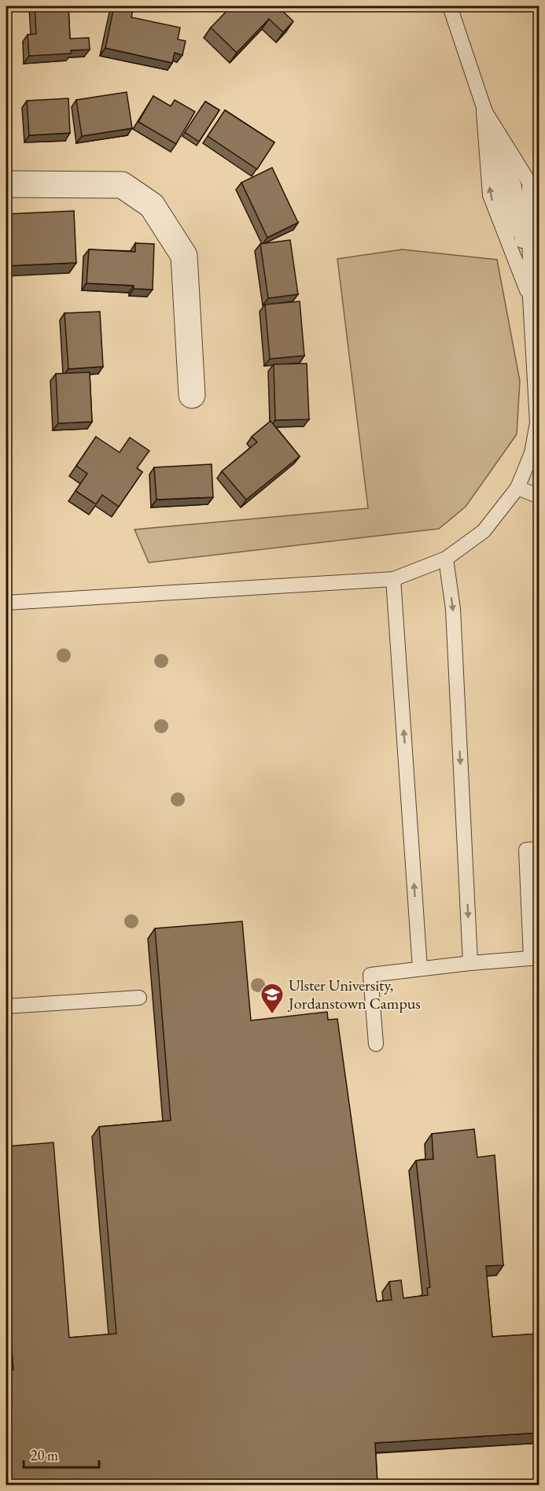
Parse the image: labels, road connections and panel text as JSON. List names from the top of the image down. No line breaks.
{"places":{"school or university":["Ulster University, Jordanstown Campus"]},"scale_bar":"20 m"}
